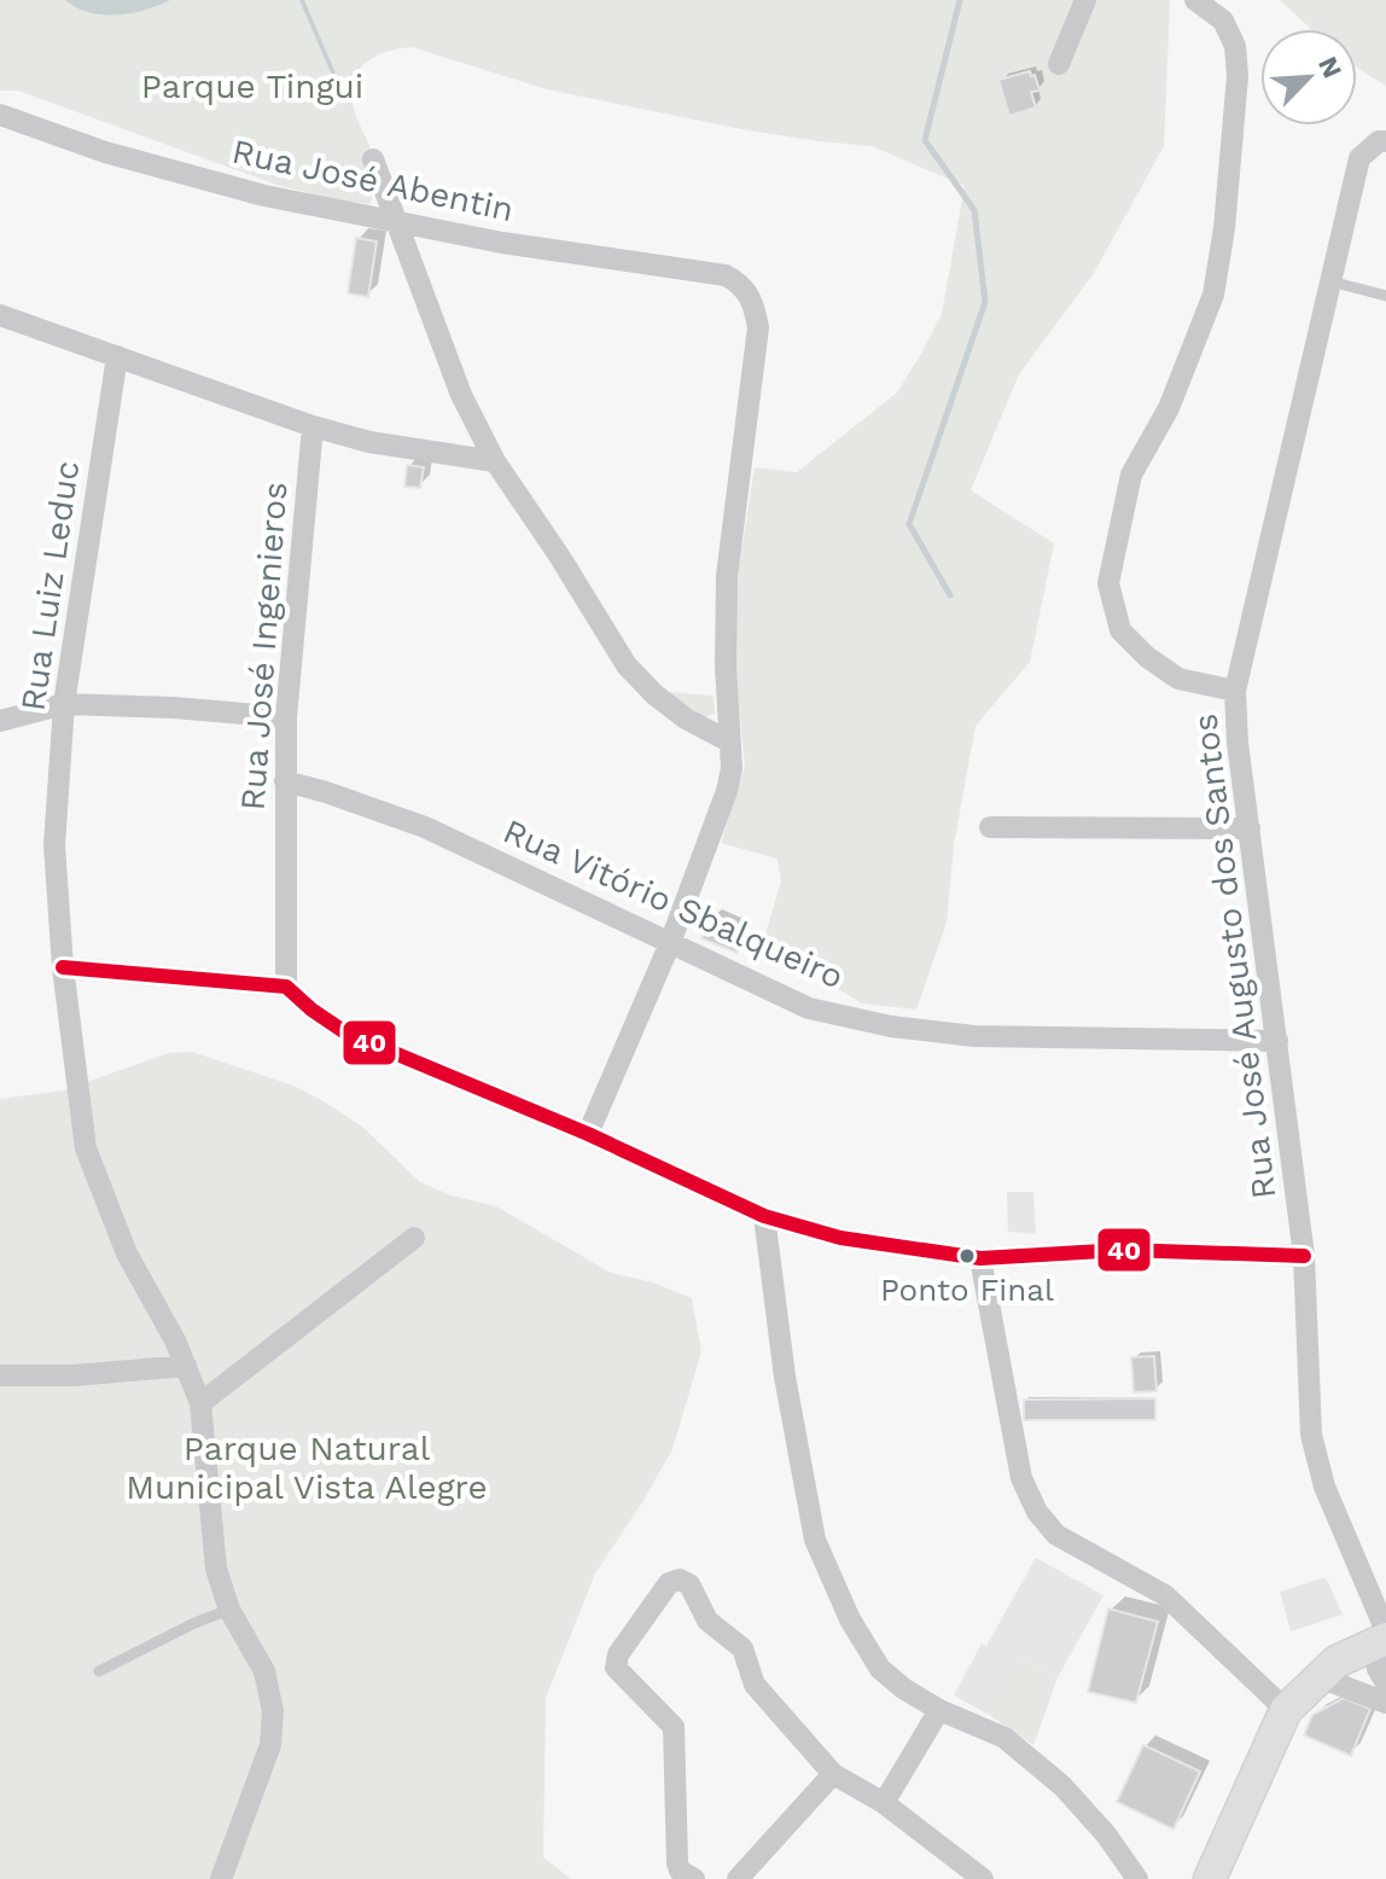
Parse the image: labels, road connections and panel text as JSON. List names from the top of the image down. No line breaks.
{"streets":{"street":["Rua José Abentin","Rua Luiz Leduc","Rua José Ingenieros","Rua Vitório Sbalqueiro","Rua José Augusto dos Santos"]},"crossings":[["Rua José Ingenieros","Rua Vitório Sbalqueiro"],["Rua Vitório Sbalqueiro","Rua José Augusto dos Santos"]],"parks":["Parque Tingui","Parque Natural Municipal Vista Alegre"],"places":["Ponto Final"],"lines":["transit line 40"],"north":"top right"}
